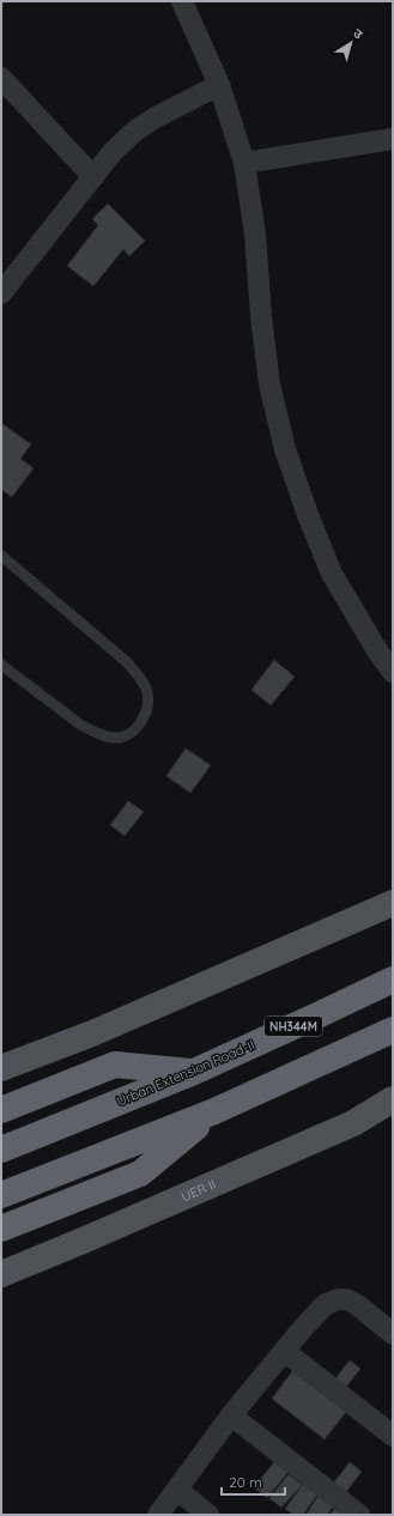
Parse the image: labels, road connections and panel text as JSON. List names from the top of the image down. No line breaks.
{"streets":{"highway":["NH344M","Urban Extension Road-II"],"main road":["UER II"]},"scale_bar":"20 m","north":"top right"}
